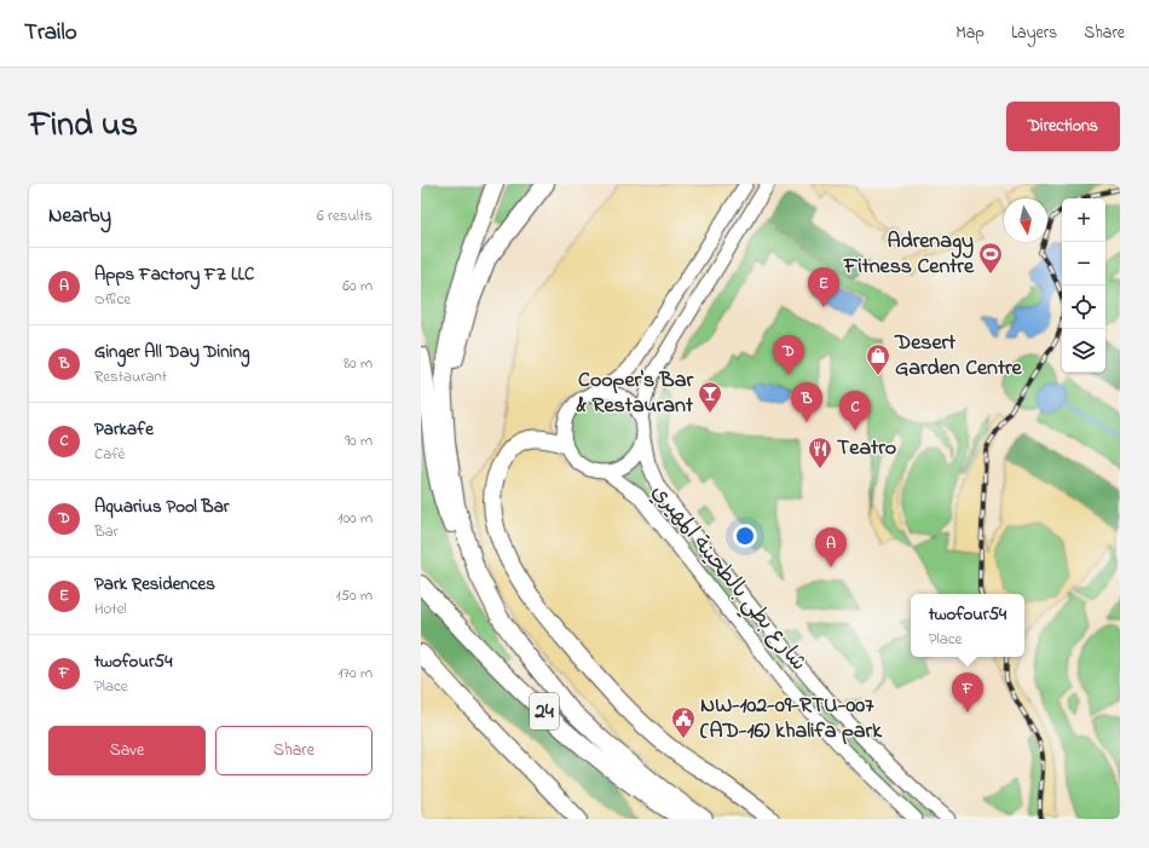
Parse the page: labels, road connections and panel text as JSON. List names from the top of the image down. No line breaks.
{"streets":{"highway":["24"],"street":["شارع بطي بالطحينة المهيري"]},"places":{"sports":["Adrenagy Fitness Centre"],"shop":["Desert Garden Centre"],"bar":["Cooper's Bar & Restaurant"],"restaurant":["Teatro"],"public building":["NW-102-09-RTU-007 (AD-16) khalifa park"]},"north":"bottom","page":{"header":"Trailo","nav":["Map","Layers","Share"],"title":"Find us","buttons":["Directions",["Save","Share"]],"heading":["Nearby","6 results"],"map_buttons":["+","−"],"list":[{"mark":"A","name":"Apps Factory FZ LLC","note":"Office","value":"60 m"},{"mark":"B","name":"Ginger All Day Dining","note":"Restaurant","value":"80 m"},{"mark":"C","name":"Parkafe","note":"Café","value":"90 m"},{"mark":"D","name":"Aquarius Pool Bar","note":"Bar","value":"100 m"},{"mark":"E","name":"Park Residences","note":"Hotel","value":"150 m"},{"mark":"F","name":"twofour54","note":"Place","value":"170 m"}],"pins":["E","D","B","C","A","F"],"popup":["twofour54","Place"]}}
